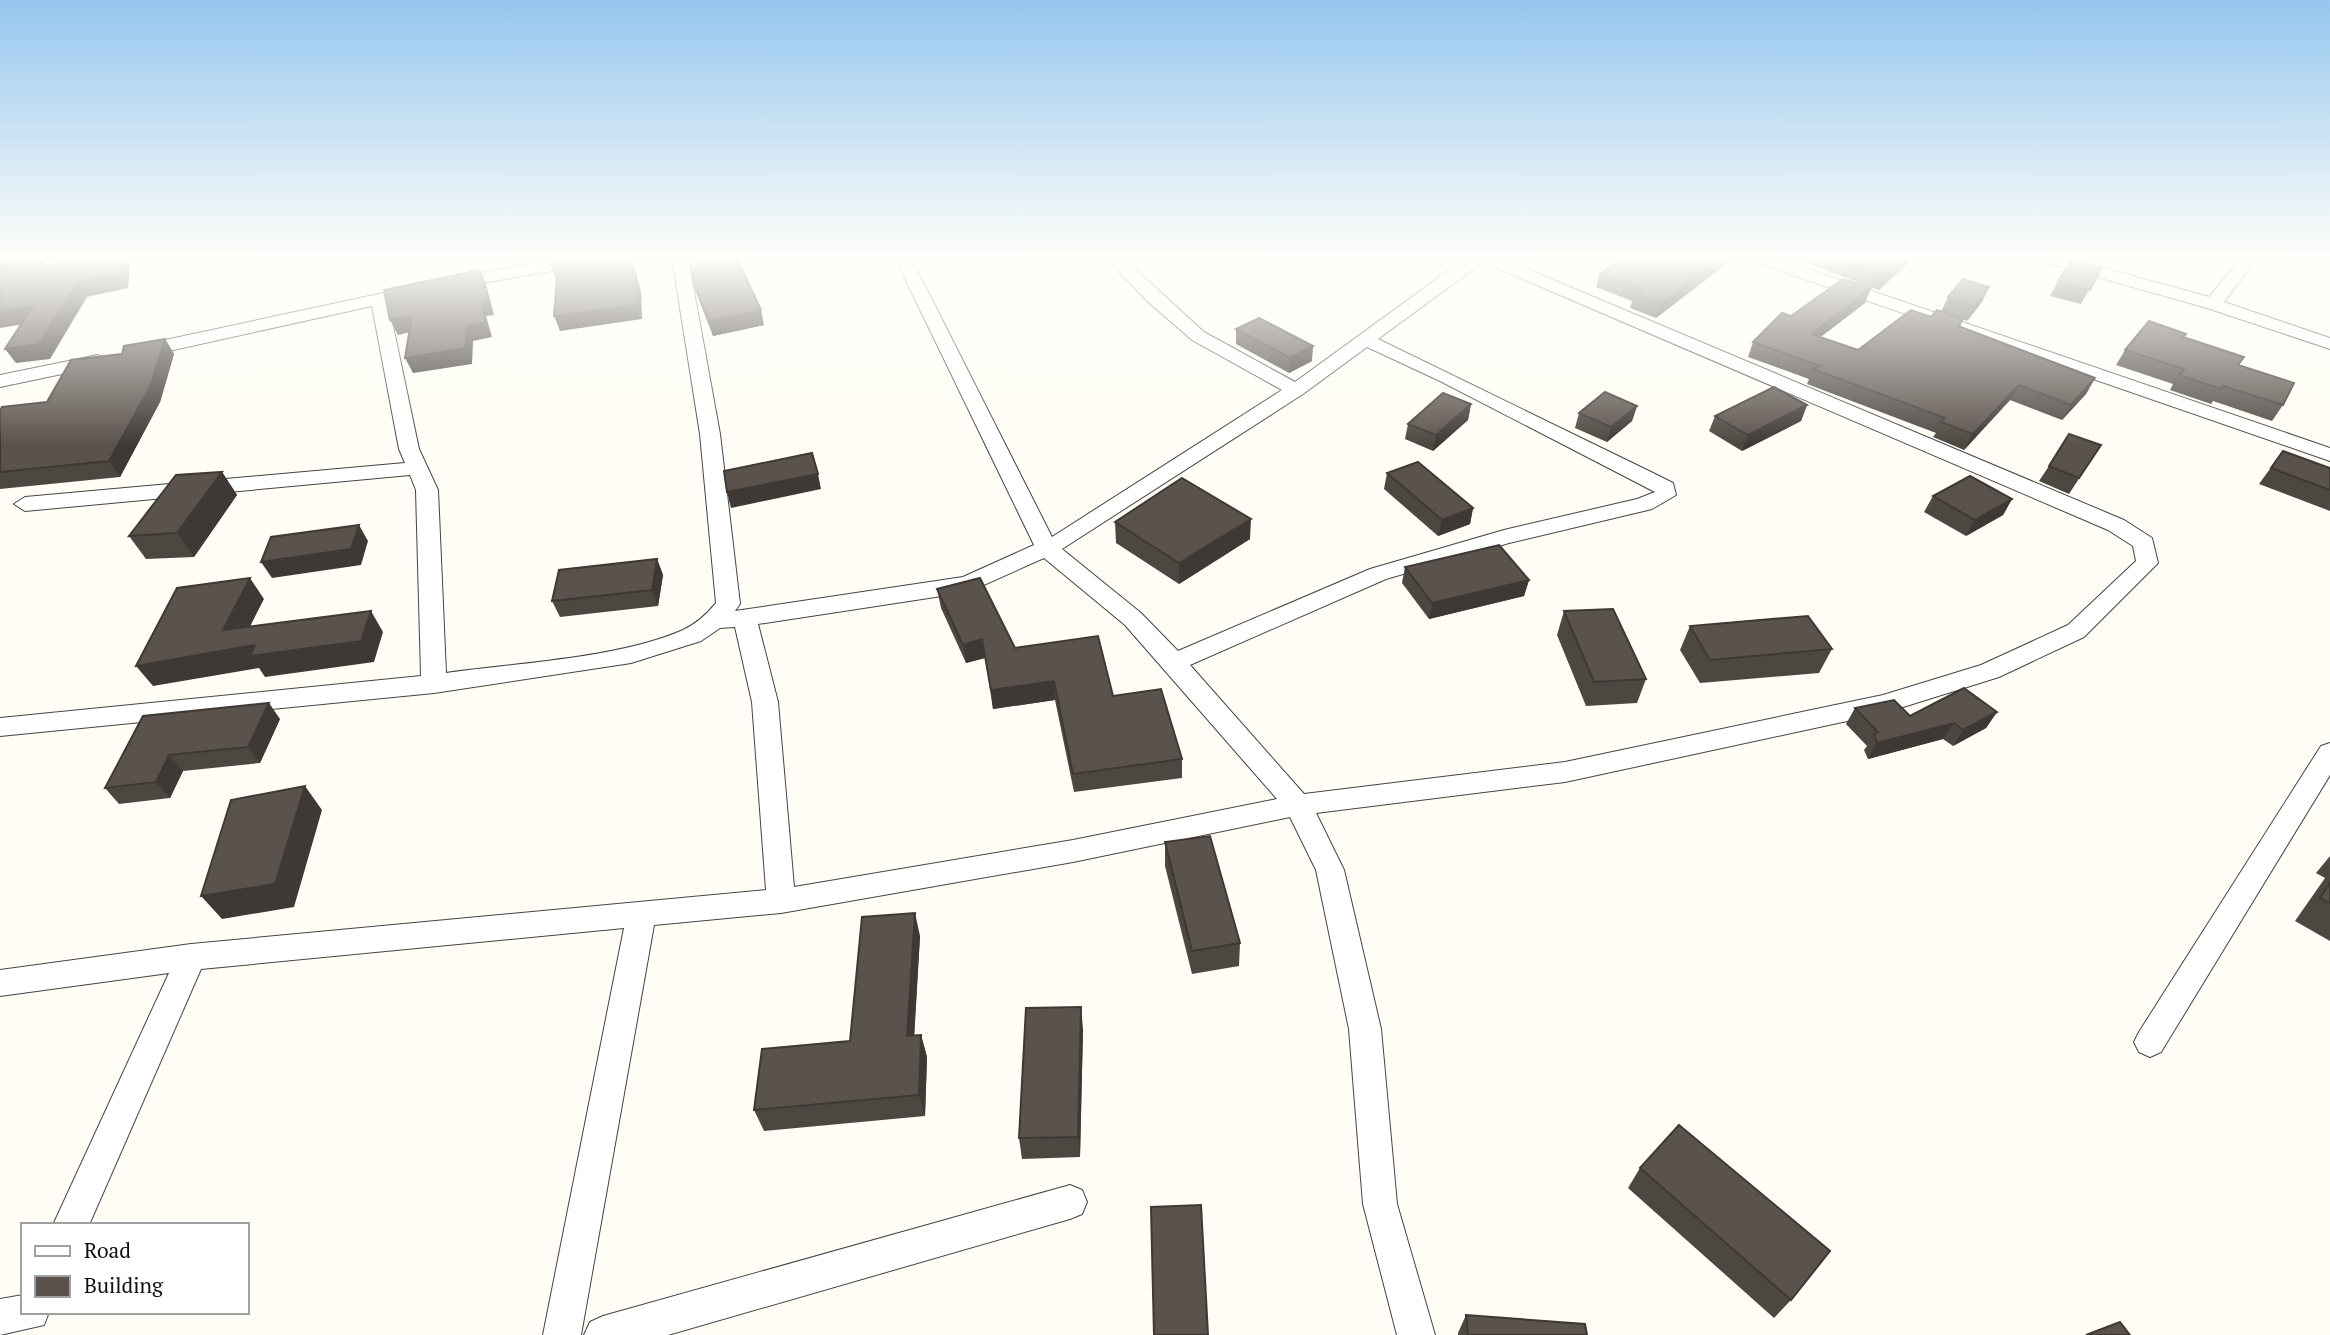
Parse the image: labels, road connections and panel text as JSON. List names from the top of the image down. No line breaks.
{"legend":["Road","Building"]}
